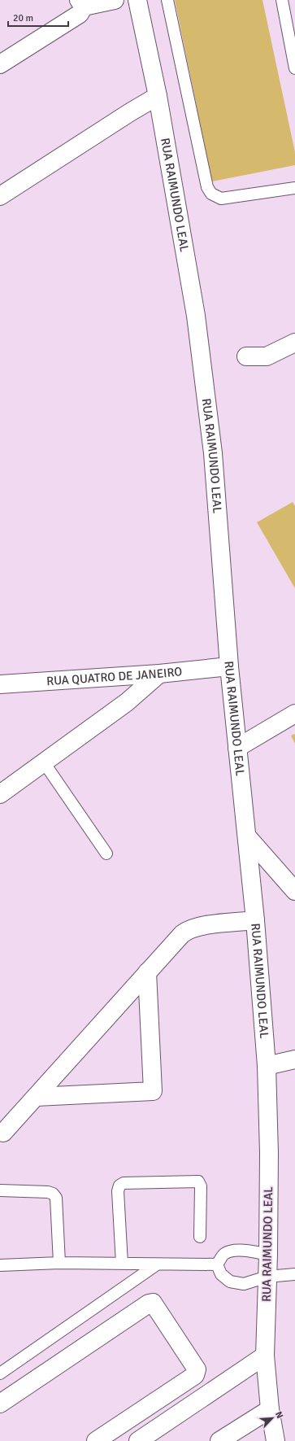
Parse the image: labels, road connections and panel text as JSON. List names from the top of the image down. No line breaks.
{"streets":{"street":["RUA RAIMUNDO LEAL","RUA QUATRO DE JANEIRO"]},"crossings":[["RUA RAIMUNDO LEAL","RUA QUATRO DE JANEIRO"]],"scale_bar":"20 m","north":"top right"}
